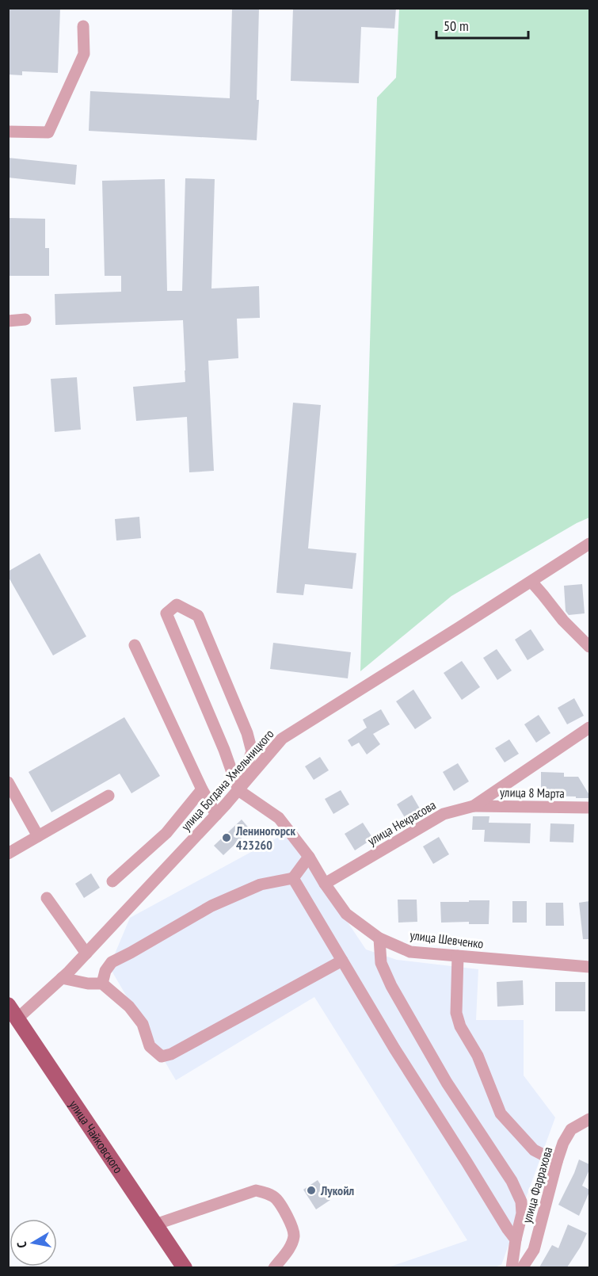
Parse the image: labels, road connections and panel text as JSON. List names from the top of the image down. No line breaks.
{"streets":{"main road":["улица Чайковского"],"street":["улица Богдана Хмельницкого","улица 8 Марта","улица Некрасова","улица Шевченко","улица Фаррахова"]},"crossings":[["улица Богдана Хмельницкого","улица Шевченко"],["улица Богдана Хмельницкого","улица Чайковского"],["улица 8 Марта","улица Некрасова"],["улица Некрасова","улица Шевченко"]],"places":["Лениногорск 423260","Лукойл"],"scale_bar":"50 m","north":"left"}
